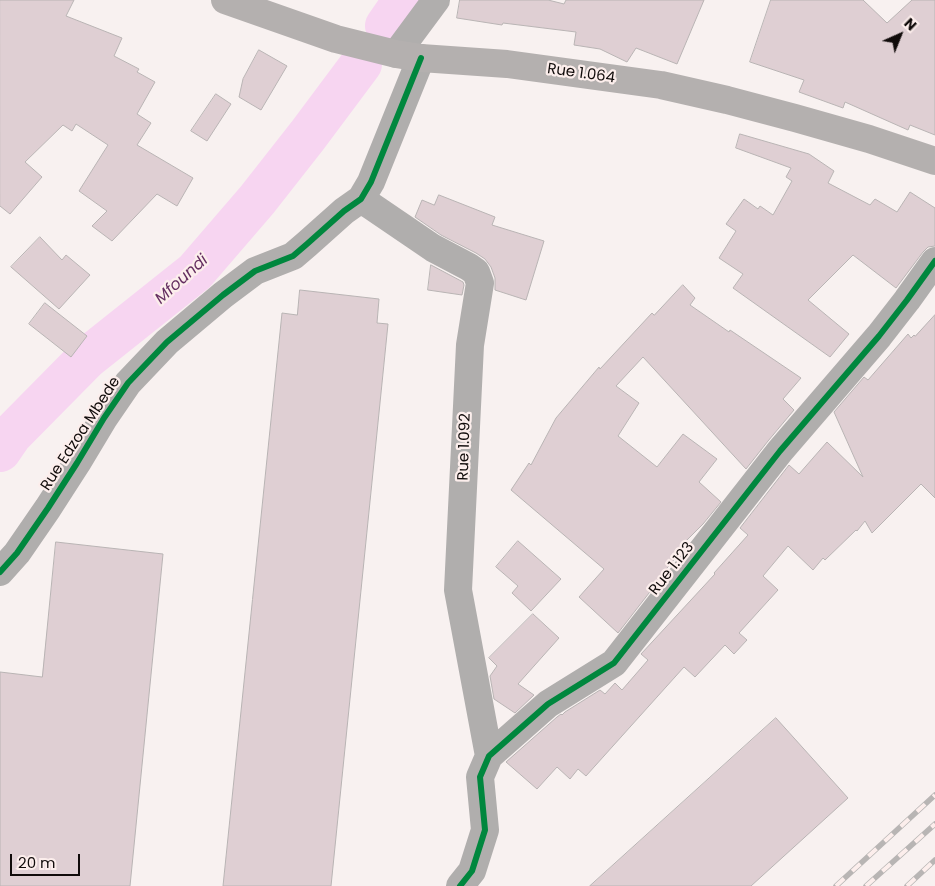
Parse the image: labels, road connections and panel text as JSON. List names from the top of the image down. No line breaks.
{"streets":{"main road":["Rue 1.064"],"street":["Rue Edzoa Mbede","Rue 1.092","Rue 1.123"]},"crossings":[["Rue 1.064","Rue Edzoa Mbede"],["Rue Edzoa Mbede","Rue 1.092"],["Rue 1.092","Rue 1.123"]],"water":["Mfoundi"],"scale_bar":"20 m","north":"top right"}
